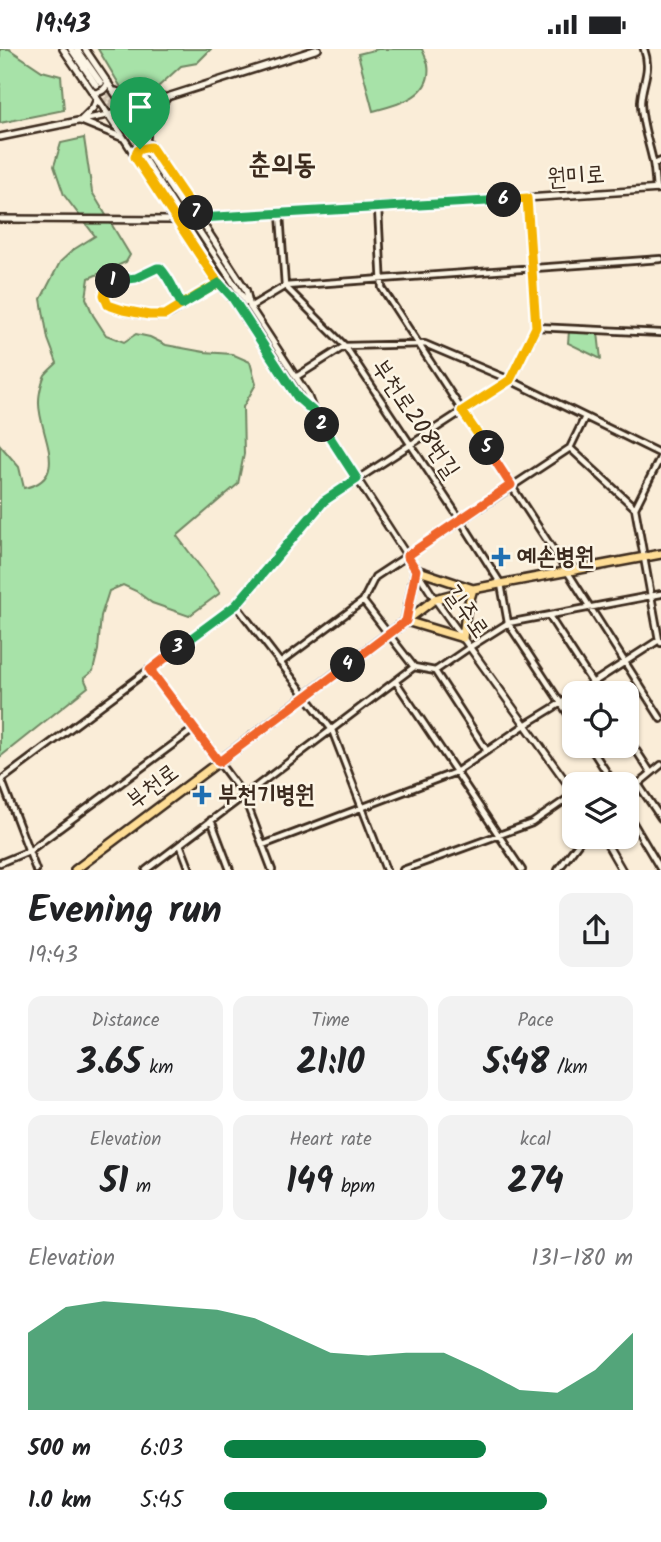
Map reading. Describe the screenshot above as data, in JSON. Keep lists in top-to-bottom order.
{
  "streets": {
    "main road": ["부천로"],
    "street": ["원미로", "부천로208번길", "길주로"]
  },
  "crossings": [
    ["원미로", "길주로"],
    ["부천로208번길", "부천로"],
    ["길주로", "부천로"]
  ],
  "districts": ["춘의동"],
  "places": {
    "health": ["예손병원", "부천기병원"]
  },
  "page": {
    "status": "19:43",
    "pins": [
      "6",
      "7",
      "1",
      "2",
      "5",
      "3",
      "4"
    ],
    "heading": ["Evening run", "19:43"],
    "stats": [
      ["Distance", "3.65 km"],
      ["Time", "21:10"],
      ["Pace", "5:48 /km"],
      ["Elevation", "51 m"],
      ["Heart rate", "149 bpm"],
      ["kcal", "274"]
    ],
    "chart": ["Elevation", "131–180 m"],
    "list": [
      {
        "name": "500 m",
        "note": "6:03"
      },
      {
        "name": "1.0 km",
        "note": "5:45"
      }
    ]
  }
}
